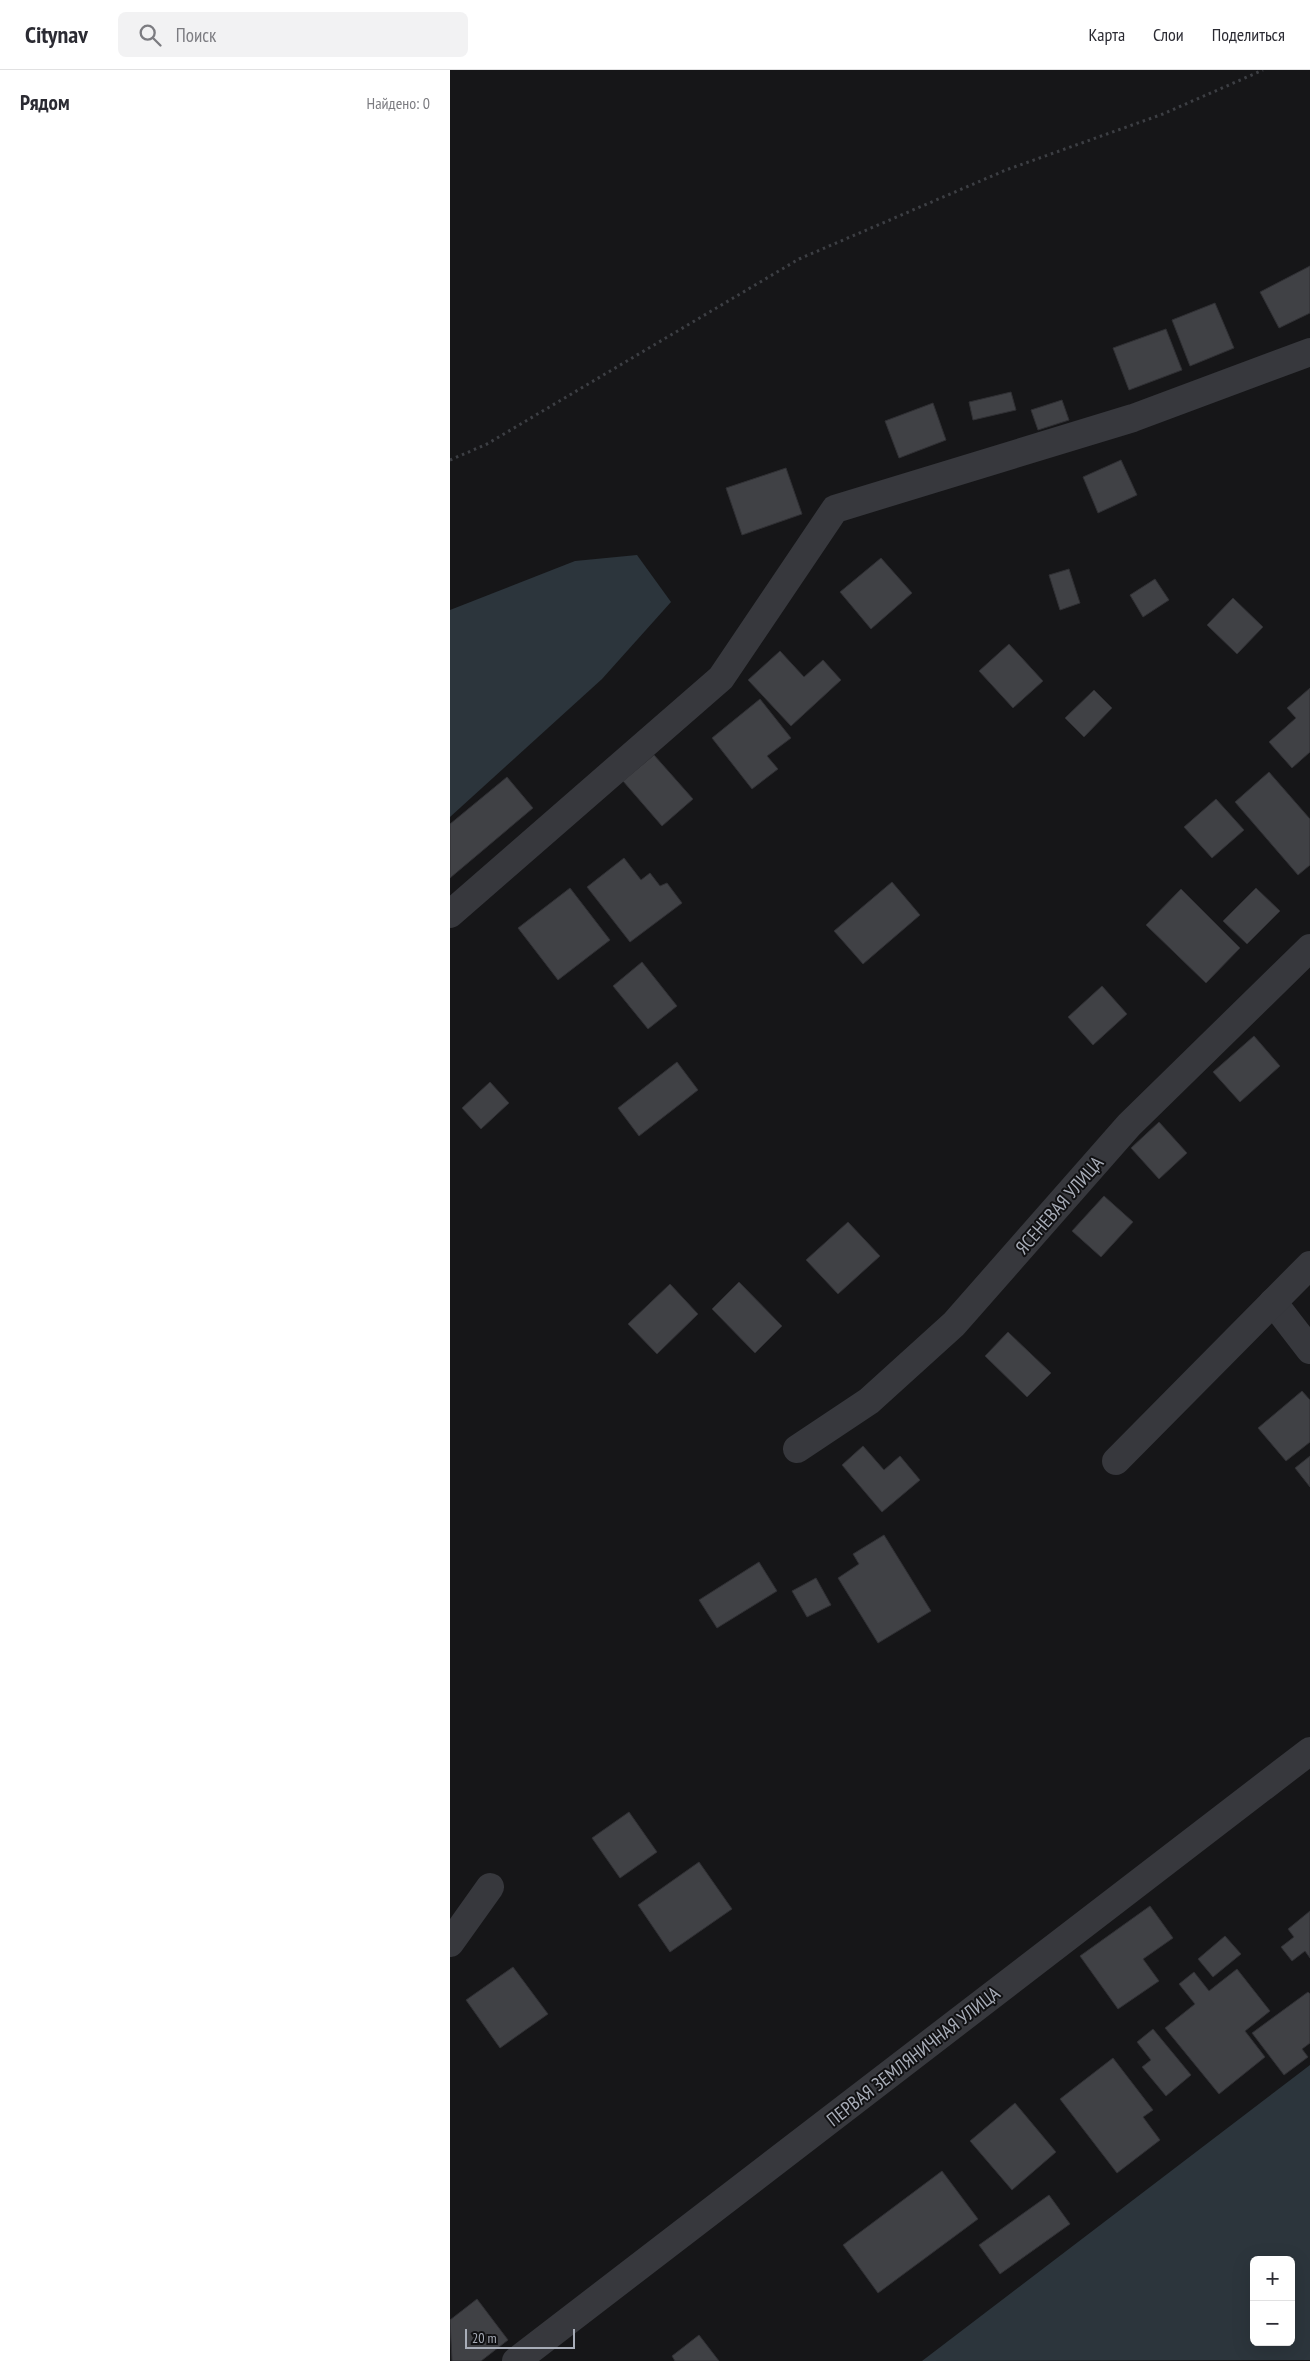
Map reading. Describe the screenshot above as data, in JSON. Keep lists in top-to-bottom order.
{
  "streets": {
    "street": ["ЯСЕНЕВАЯ УЛИЦА", "ПЕРВАЯ ЗЕМЛЯНИЧНАЯ УЛИЦА"]
  },
  "scale_bar": "20 m",
  "page": {
    "header": "Citynav",
    "search": "Поиск",
    "nav": ["Карта", "Слои", "Поделиться"],
    "heading": ["Рядом", "Найдено: 0"],
    "map_buttons": ["+", "−"],
    "scale": "20 m"
  }
}
